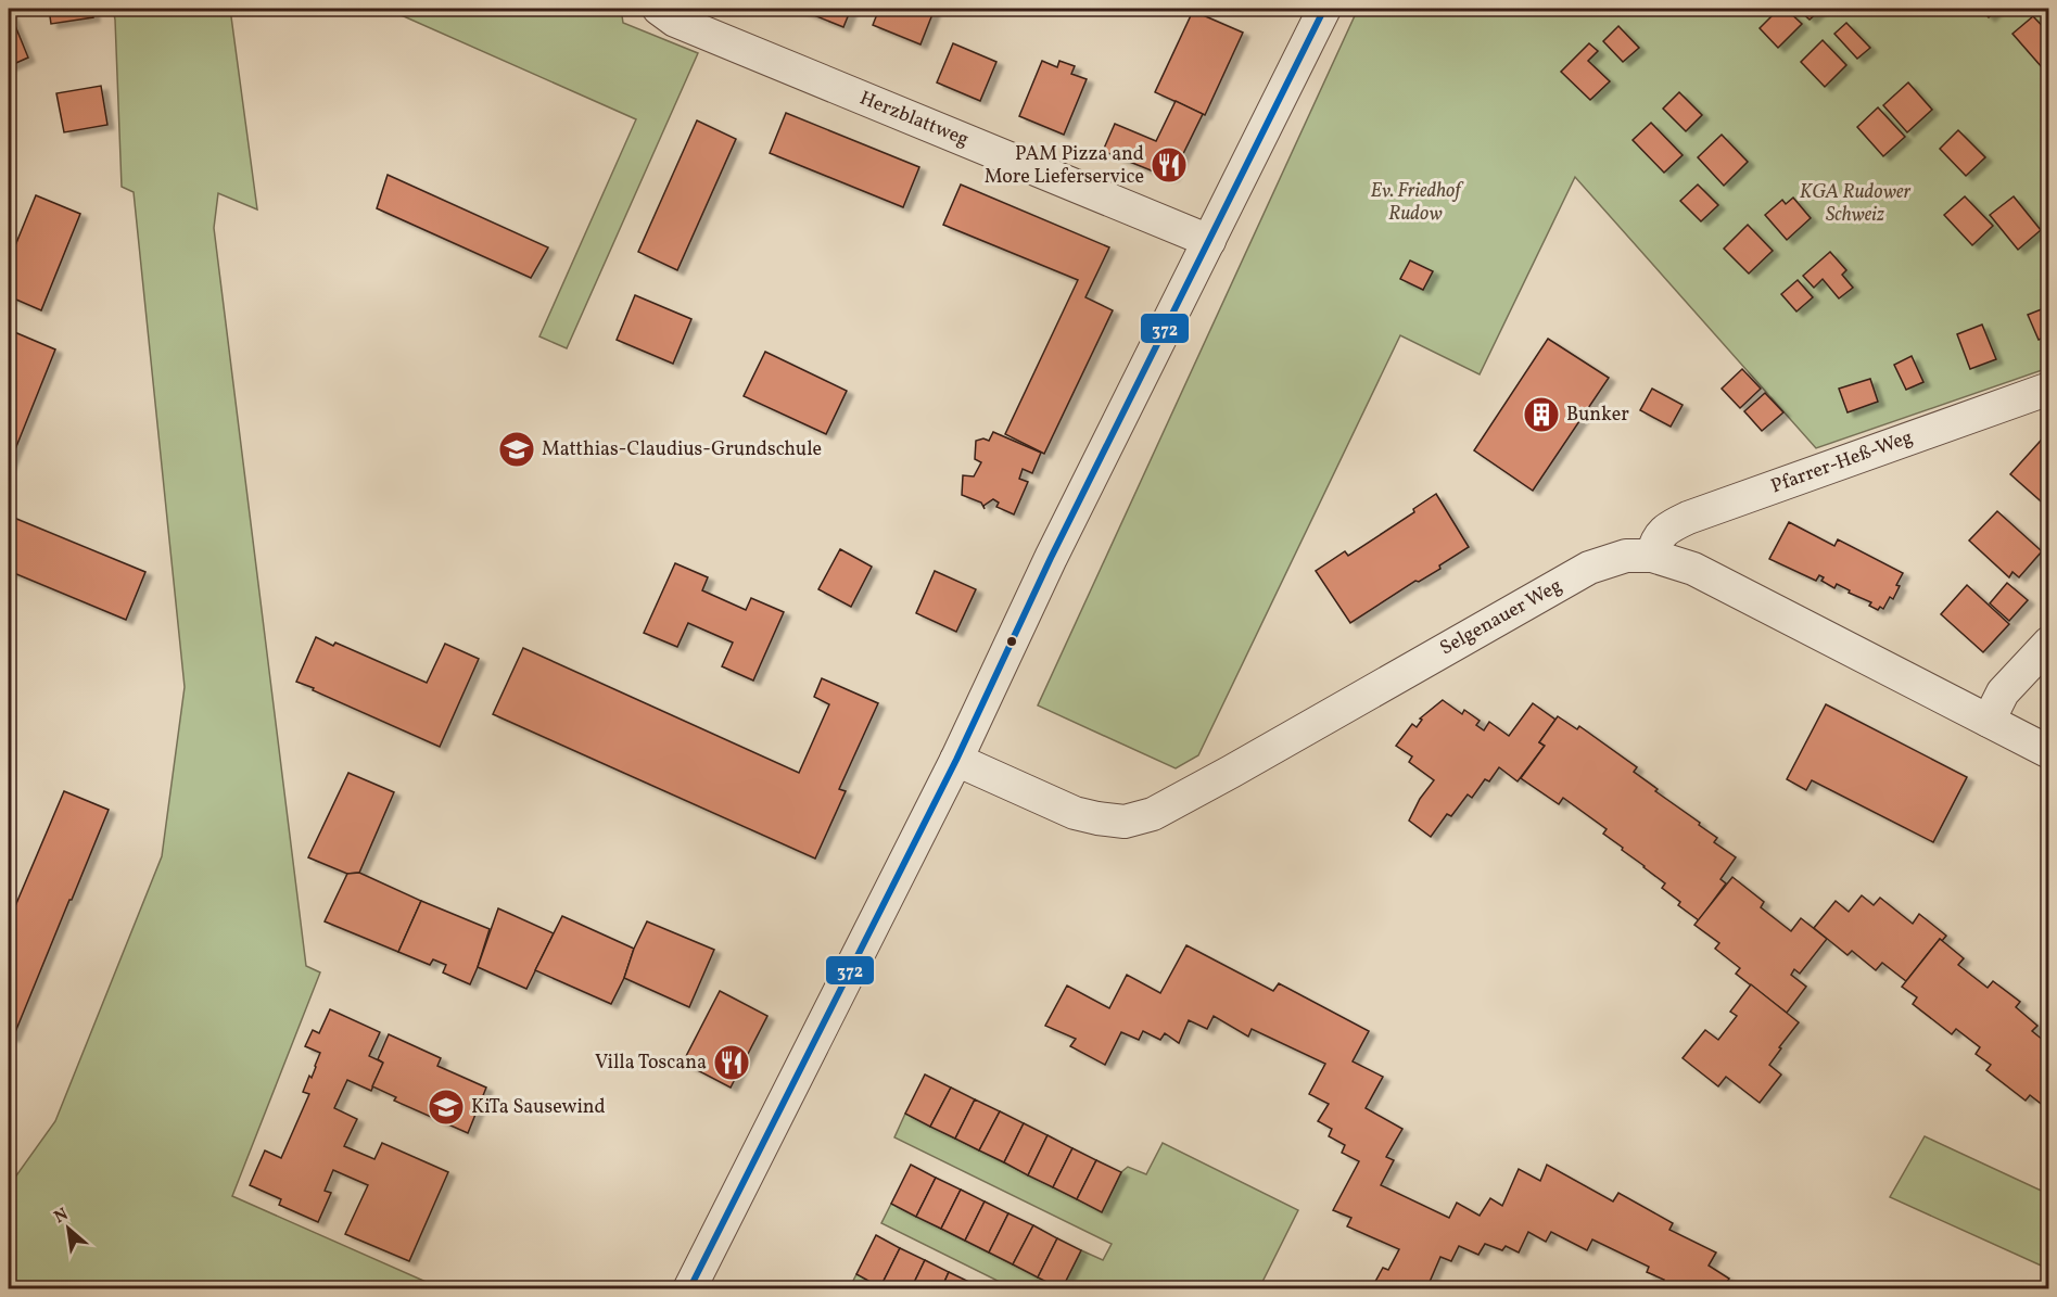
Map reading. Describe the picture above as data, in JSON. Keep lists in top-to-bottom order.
{
  "streets": {
    "street": ["Herzblattweg", "Pfarrer-Heß-Weg", "Selgenauer Weg"]
  },
  "crossings": [
    ["Pfarrer-Heß-Weg", "Selgenauer Weg"]
  ],
  "parks": ["Ev. Friedhof Rudow", "KGA Rudower Schweiz"],
  "places": {
    "restaurant": ["PAM Pizza and More Lieferservice", "Villa Toscana"],
    "building": ["Bunker"],
    "school or university": ["Matthias-Claudius-Grundschule", "KiTa Sausewind"]
  },
  "lines": ["transit line 372"],
  "north": "top left"
}
